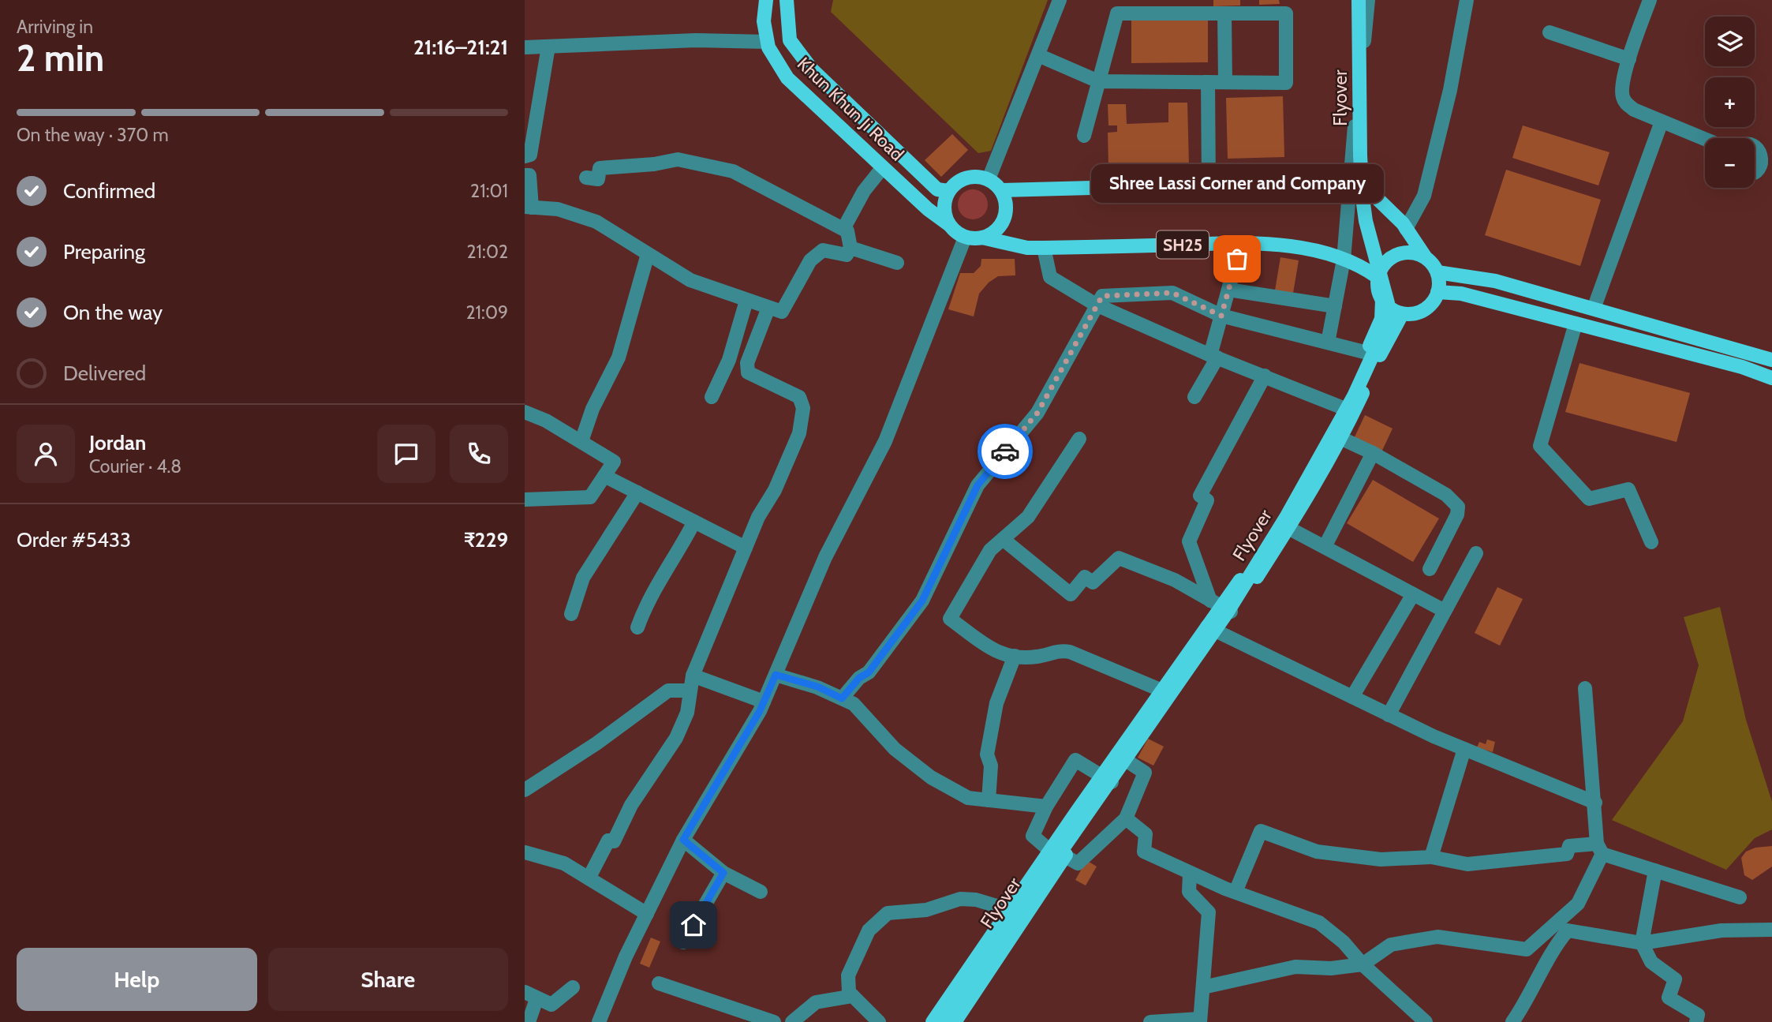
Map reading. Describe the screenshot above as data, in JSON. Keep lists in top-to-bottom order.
{
  "streets": {
    "main road": ["Flyover", "Khun Khun Ji Road", "SH25"]
  },
  "crossings": [
    ["Khun Khun Ji Road", "SH25"]
  ],
  "places": ["Shree Lassi Corner and Company"],
  "page": {
    "heading": ["2 min", "Arriving in", "21:16–21:21"],
    "panel": [
      "Jordan",
      "Courier · 4.8",
      "Order #5433",
      "₹229"
    ],
    "map_buttons": ["+", "−"],
    "bar": "On the way · 370 m",
    "list": [
      ["Confirmed", "21:01"],
      ["Preparing", "21:02"],
      ["On the way", "21:09"],
      "Delivered"
    ],
    "bubble": "Shree Lassi Corner and Company",
    "buttons": ["Help", "Share"]
  }
}
